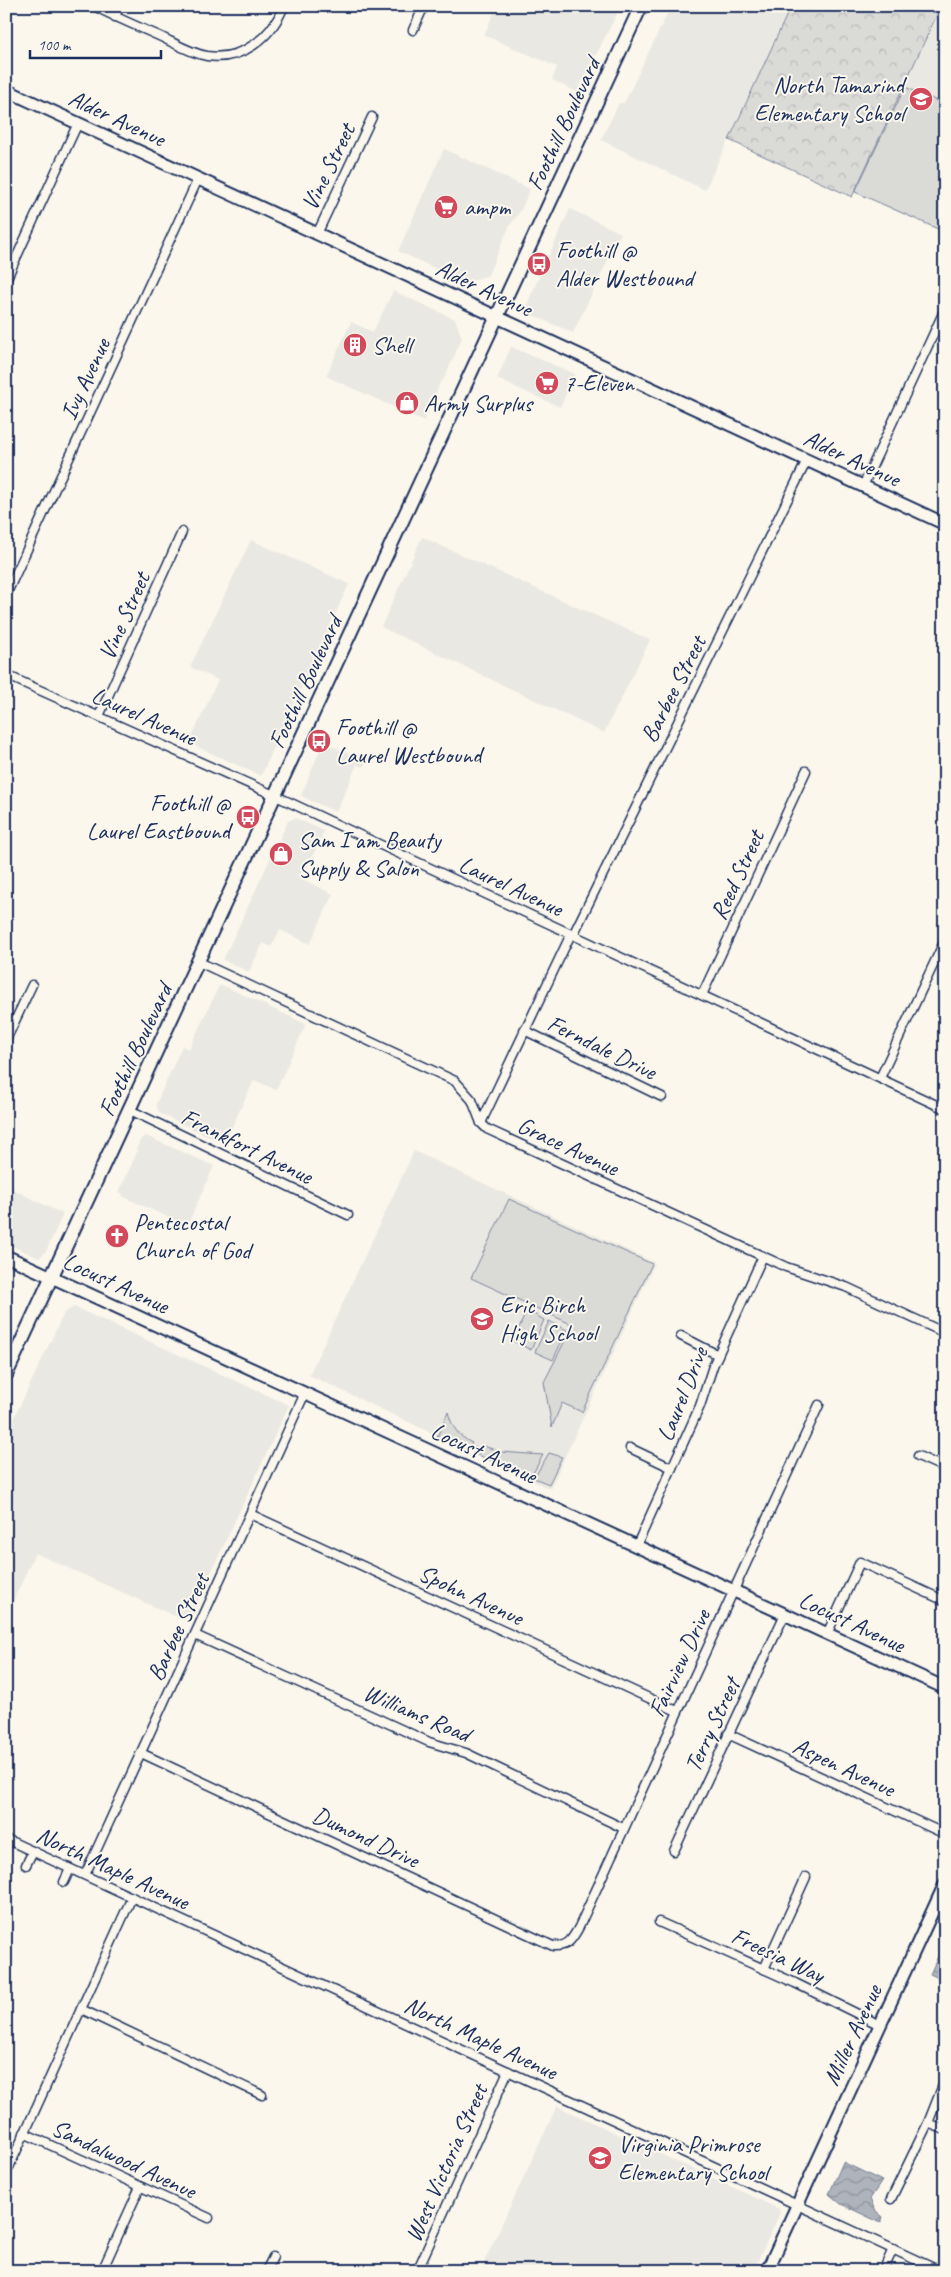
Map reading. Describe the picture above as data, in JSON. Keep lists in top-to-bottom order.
{
  "streets": {
    "main road": ["Foothill Boulevard"],
    "street": [
      "Alder Avenue",
      "Vine Street",
      "Ivy Avenue",
      "Barbee Street",
      "Laurel Avenue",
      "Reed Street",
      "Ferndale Drive",
      "Frankfort Avenue",
      "Grace Avenue",
      "Locust Avenue",
      "Laurel Drive",
      "Spohn Avenue",
      "Fairview Drive",
      "Williams Road",
      "Terry Street",
      "Aspen Avenue",
      "Dumond Drive",
      "North Maple Avenue",
      "Freesia Way",
      "Miller Avenue",
      "Sandalwood Avenue",
      "West Victoria Street"
    ]
  },
  "crossings": [
    ["Alder Avenue", "Foothill Boulevard"],
    ["Alder Avenue", "Vine Street"],
    ["Alder Avenue", "Ivy Avenue"],
    ["Alder Avenue", "Barbee Street"],
    ["Foothill Boulevard", "Laurel Avenue"],
    ["Foothill Boulevard", "Frankfort Avenue"],
    ["Foothill Boulevard", "Grace Avenue"],
    ["Foothill Boulevard", "Locust Avenue"],
    ["Vine Street", "Laurel Avenue"],
    ["Barbee Street", "Laurel Avenue"],
    ["Barbee Street", "Ferndale Drive"],
    ["Barbee Street", "Grace Avenue"],
    ["Barbee Street", "Locust Avenue"],
    ["Barbee Street", "Spohn Avenue"],
    ["Barbee Street", "Williams Road"],
    ["Barbee Street", "Dumond Drive"],
    ["Barbee Street", "North Maple Avenue"],
    ["Laurel Avenue", "Reed Street"],
    ["Grace Avenue", "Laurel Drive"],
    ["Locust Avenue", "Laurel Drive"],
    ["Locust Avenue", "Fairview Drive"],
    ["Locust Avenue", "Terry Street"],
    ["Spohn Avenue", "Fairview Drive"],
    ["Fairview Drive", "Williams Road"],
    ["Fairview Drive", "Dumond Drive"],
    ["Terry Street", "Aspen Avenue"],
    ["North Maple Avenue", "Miller Avenue"],
    ["North Maple Avenue", "West Victoria Street"],
    ["Freesia Way", "Miller Avenue"]
  ],
  "places": {
    "school or university": ["North Tamarind Elementary School", "Eric Birch High School", "Virginia Primrose Elementary School"],
    "supermarket": ["ampm", "7-Eleven"],
    "bus stop": ["Foothill @ Alder Westbound", "Foothill @ Laurel Westbound", "Foothill @ Laurel Eastbound"],
    "building": ["Shell"],
    "shop": ["Army Surplus", "Sam I am Beauty Supply & Salon"],
    "church": ["Pentecostal Church of God"]
  },
  "scale_bar": "100 m"
}
